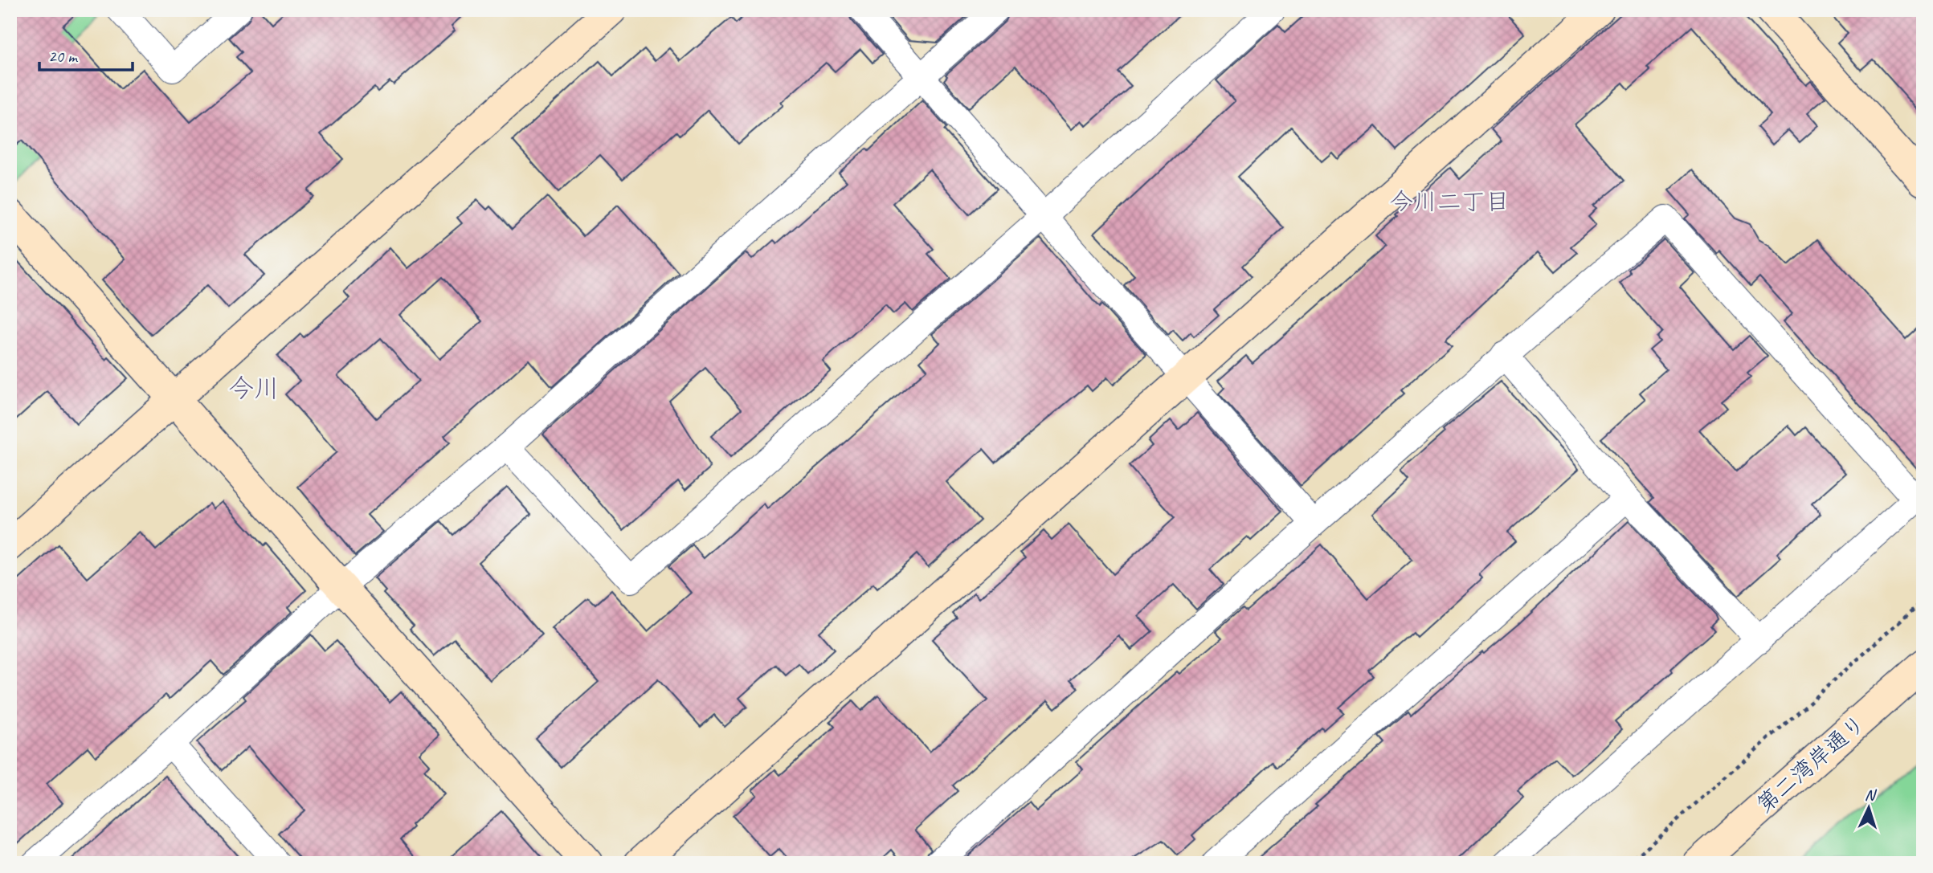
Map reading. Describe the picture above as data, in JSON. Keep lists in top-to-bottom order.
{
  "streets": {
    "street": ["第二湾岸通り"]
  },
  "districts": ["今川二丁目", "今川"],
  "scale_bar": "20 m",
  "north": "top"
}
